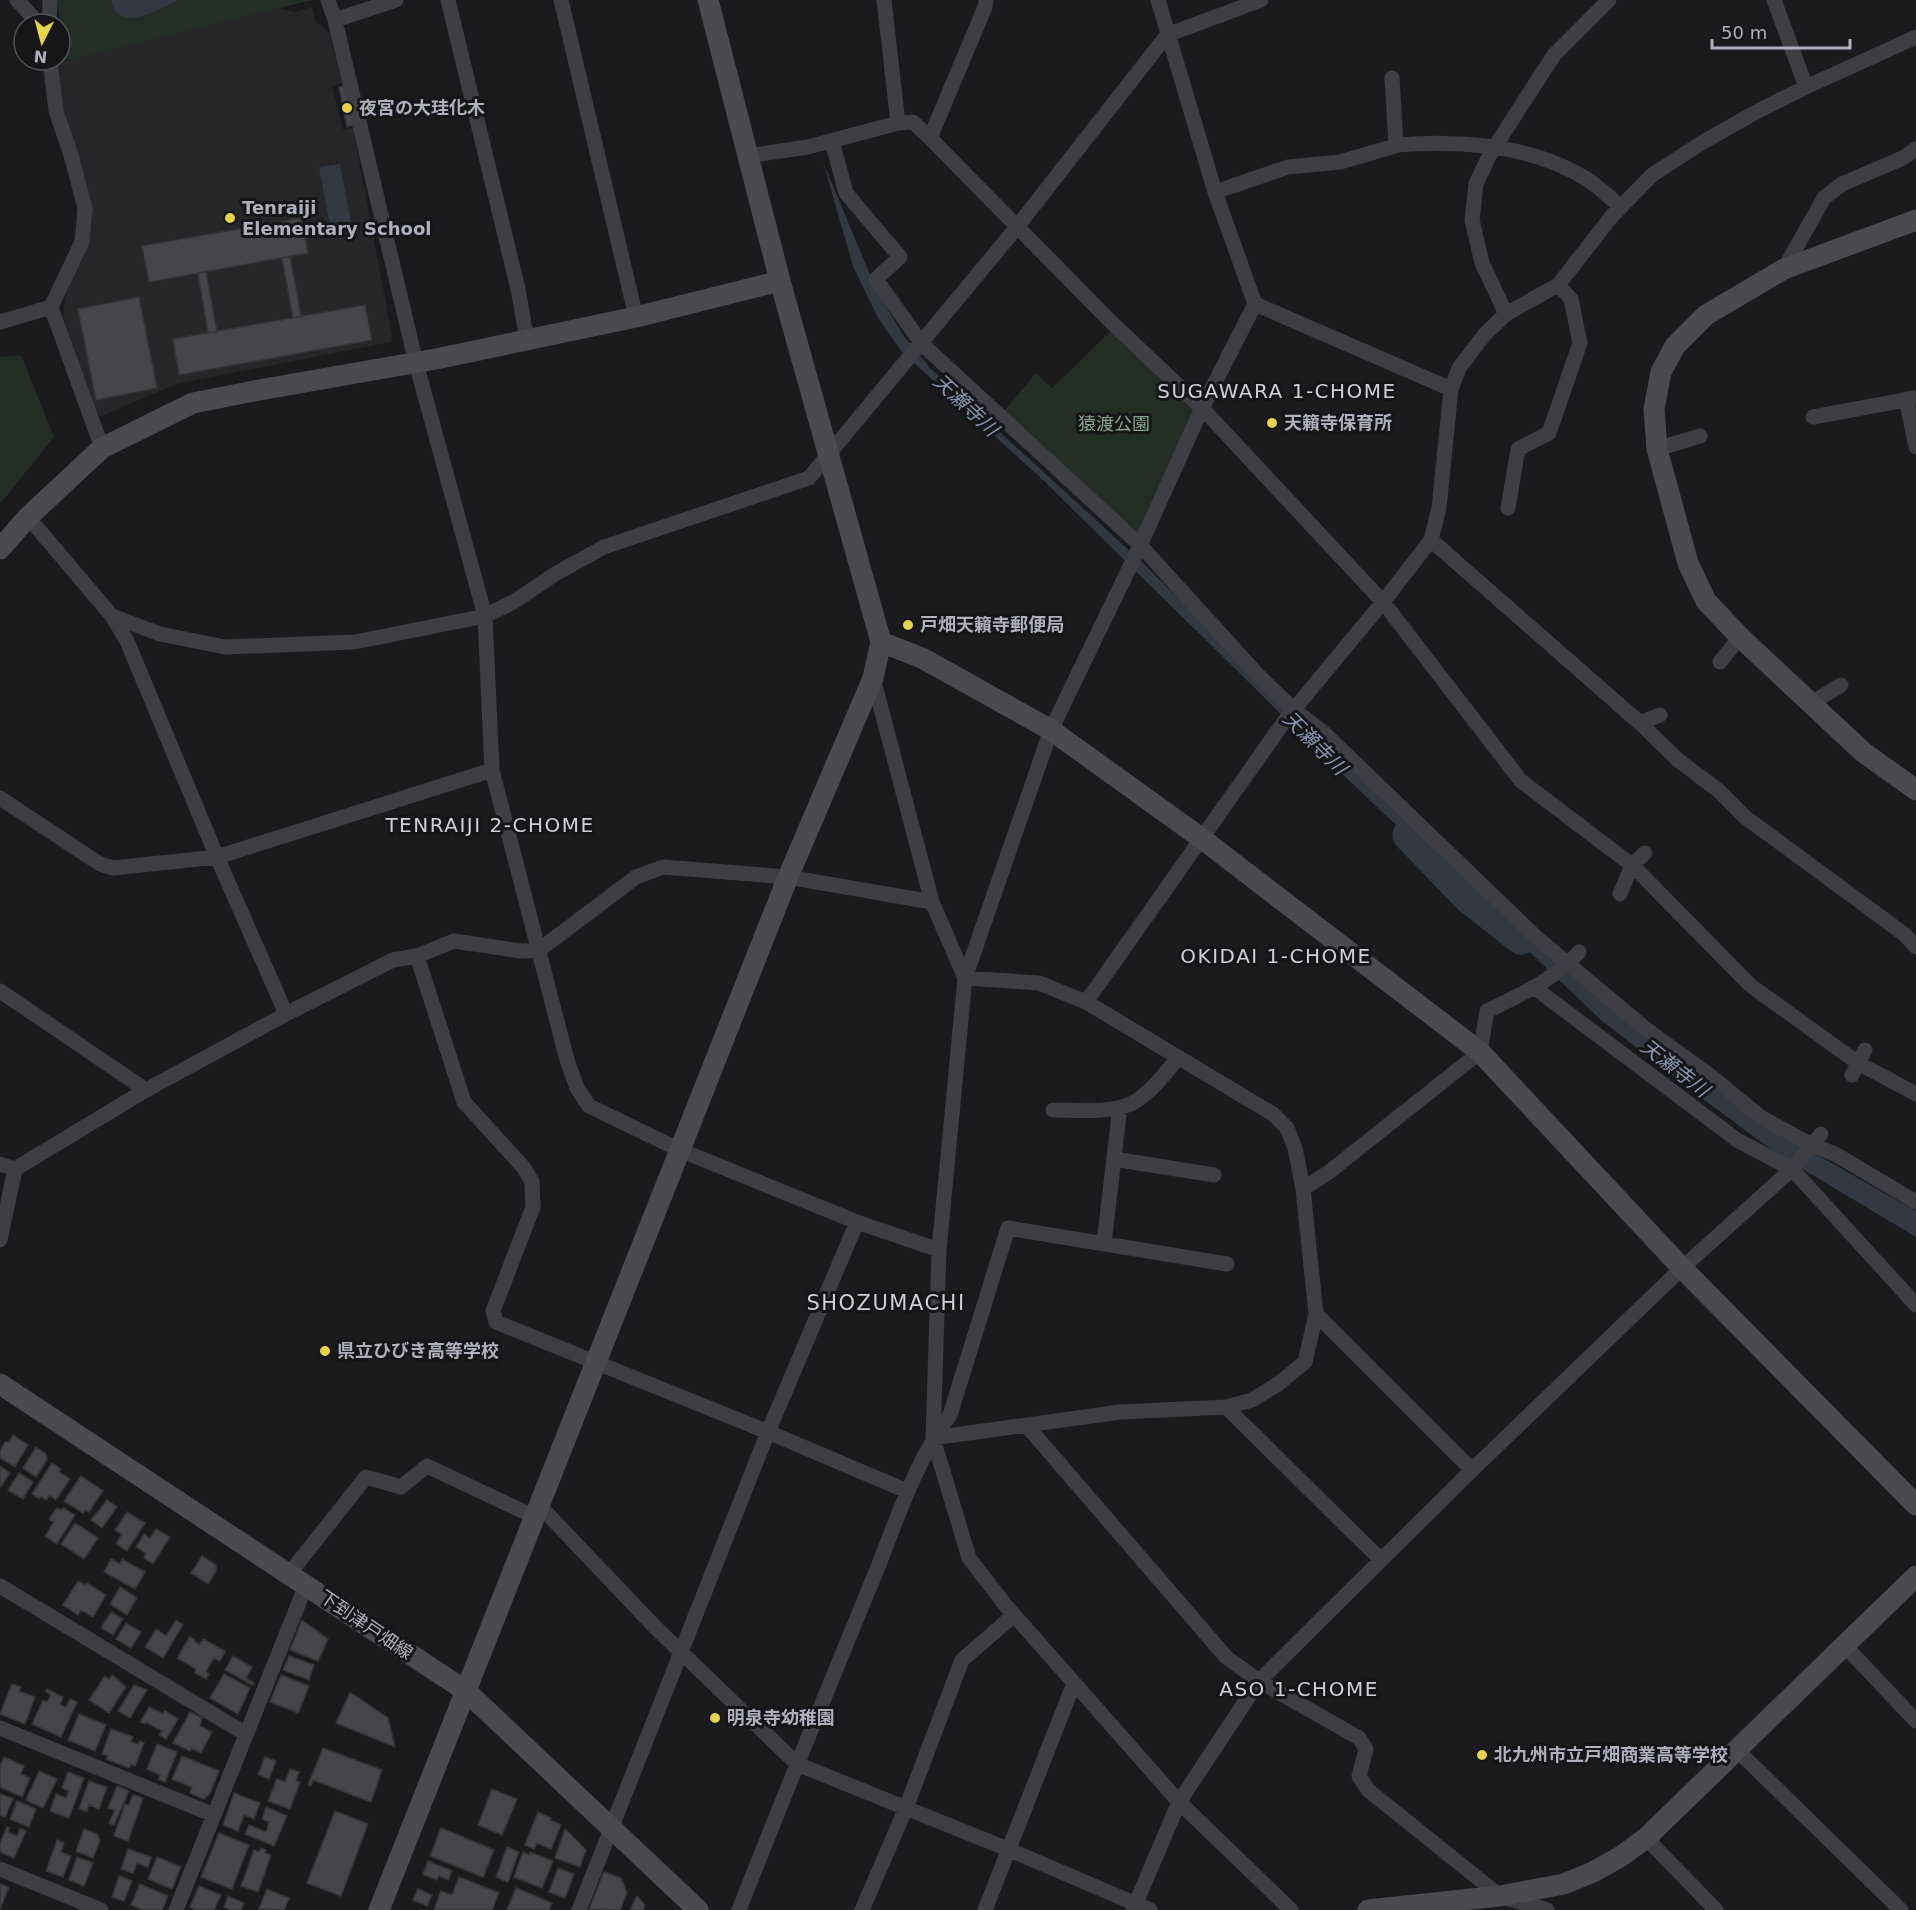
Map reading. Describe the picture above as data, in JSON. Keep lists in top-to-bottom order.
{
  "streets": {
    "street": ["下到津戸畑線"]
  },
  "districts": [
    "SUGAWARA 1-CHOME",
    "TENRAIJI 2-CHOME",
    "OKIDAI 1-CHOME",
    "SHOZUMACHI",
    "ASO 1-CHOME"
  ],
  "water": ["天瀬寺川"],
  "parks": ["猿渡公園"],
  "places": [
    "夜宮の大珪化木",
    "Tenraiji Elementary School",
    "天籟寺保育所",
    "戸畑天籟寺郵便局",
    "県立ひびき高等学校",
    "明泉寺幼稚園",
    "北九州市立戸畑商業高等学校"
  ],
  "scale_bar": "50 m",
  "north": "bottom"
}
